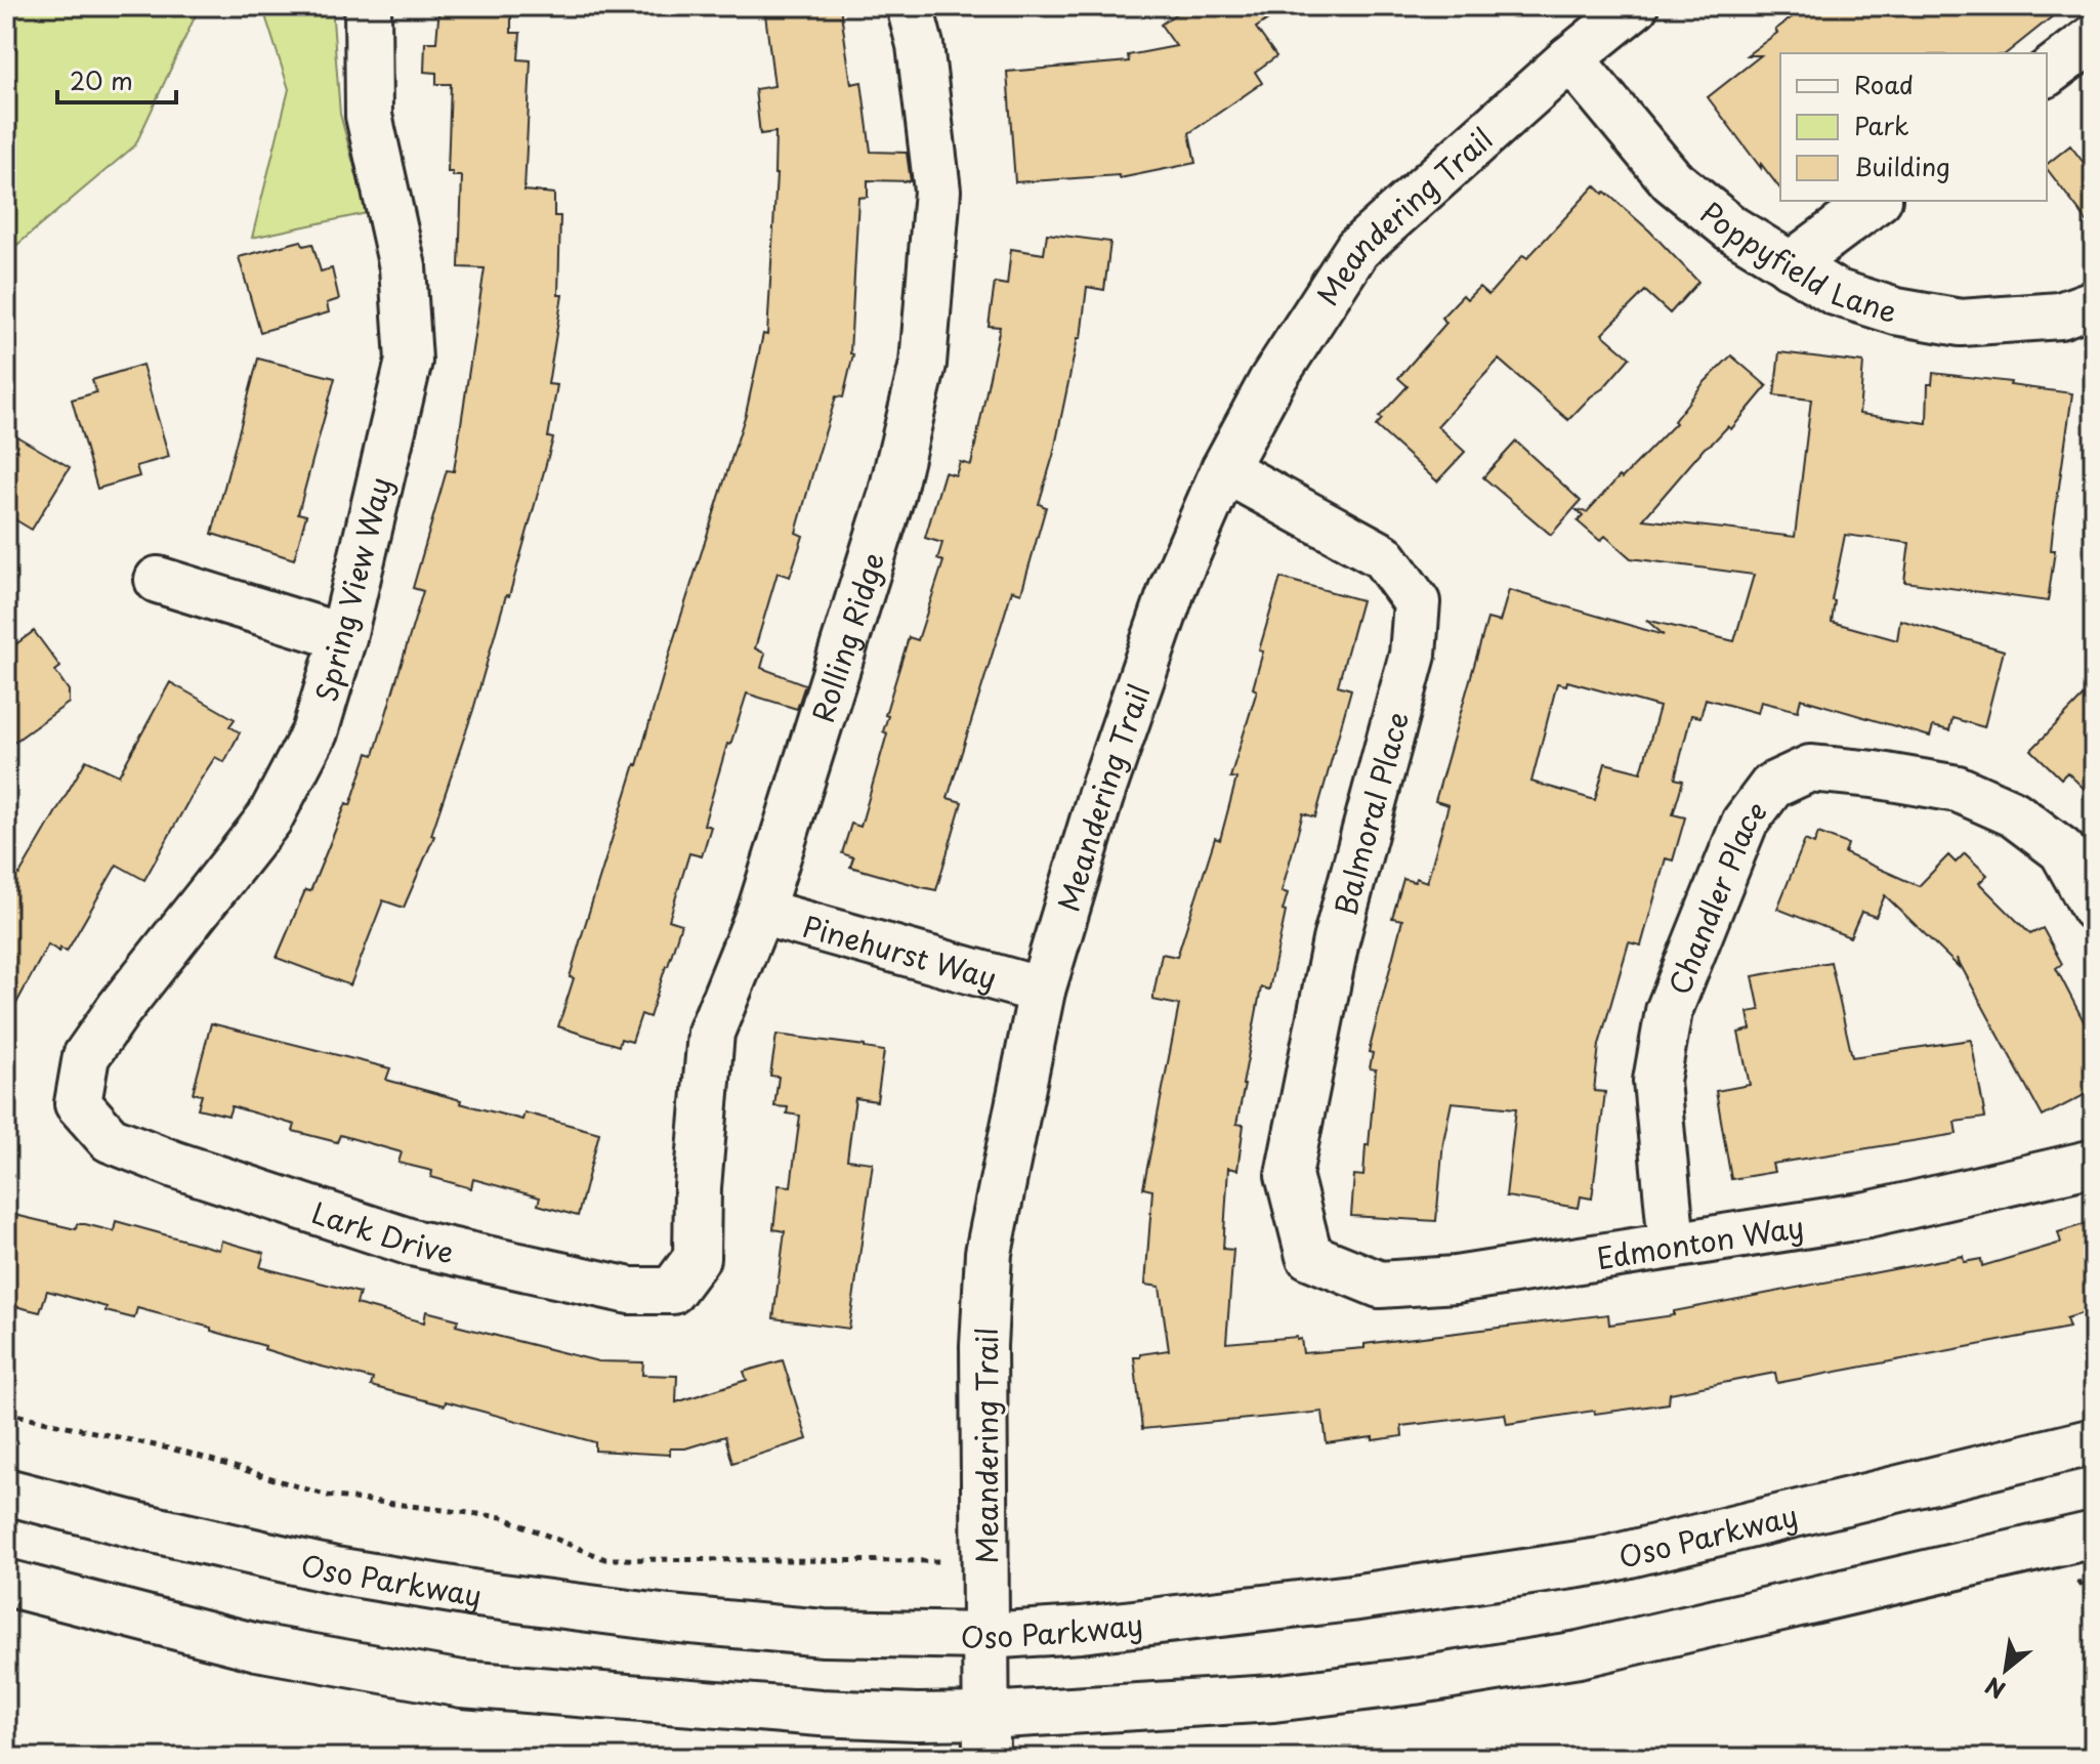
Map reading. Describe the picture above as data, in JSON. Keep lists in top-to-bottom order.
{
  "streets": {
    "street": [
      "Meandering Trail",
      "Poppyfield Lane",
      "Spring View Way",
      "Rolling Ridge",
      "Balmoral Place",
      "Chandler Place",
      "Pinehurst Way",
      "Lark Drive",
      "Edmonton Way",
      "Oso Parkway"
    ]
  },
  "crossings": [
    ["Meandering Trail", "Poppyfield Lane"],
    ["Meandering Trail", "Balmoral Place"],
    ["Meandering Trail", "Pinehurst Way"],
    ["Meandering Trail", "Oso Parkway"],
    ["Spring View Way", "Lark Drive"],
    ["Rolling Ridge", "Pinehurst Way"],
    ["Rolling Ridge", "Lark Drive"],
    ["Balmoral Place", "Edmonton Way"],
    ["Chandler Place", "Edmonton Way"]
  ],
  "legend": ["Road", "Park", "Building"],
  "scale_bar": "20 m",
  "north": "bottom left"
}
